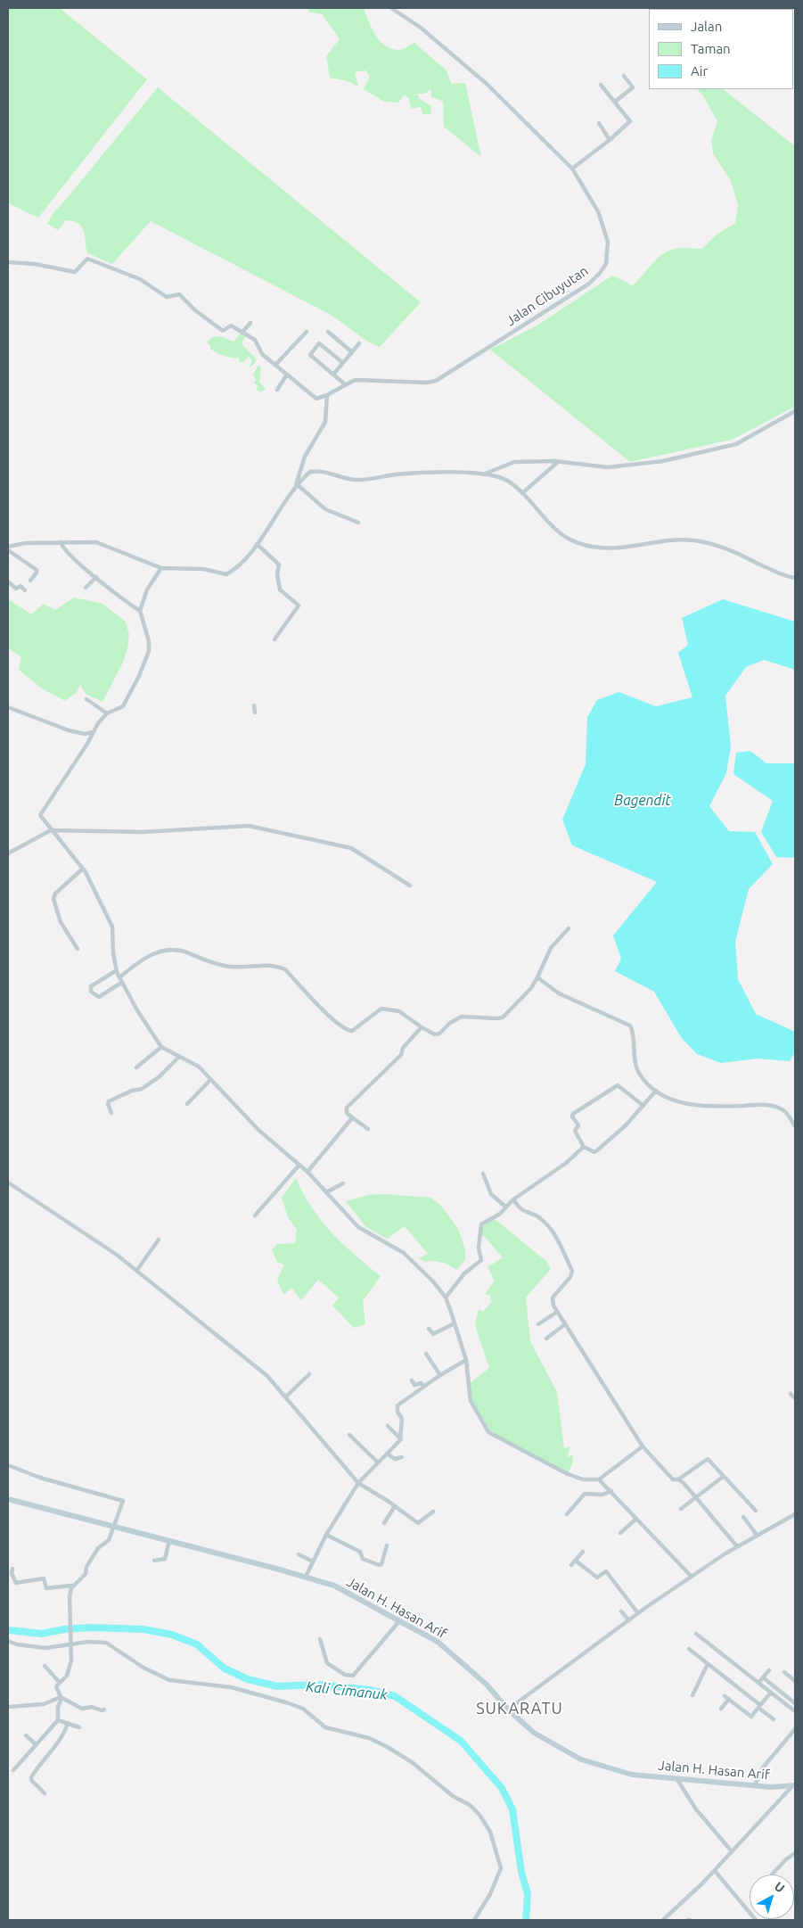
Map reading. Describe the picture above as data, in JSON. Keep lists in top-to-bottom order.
{
  "streets": {
    "main road": ["Jalan H. Hasan Arif"],
    "street": ["Jalan Cibuyutan"]
  },
  "districts": ["SUKARATU"],
  "water": ["Bagendit", "Kali Cimanuk"],
  "legend": ["Jalan", "Taman", "Air"],
  "north": "top right"
}
